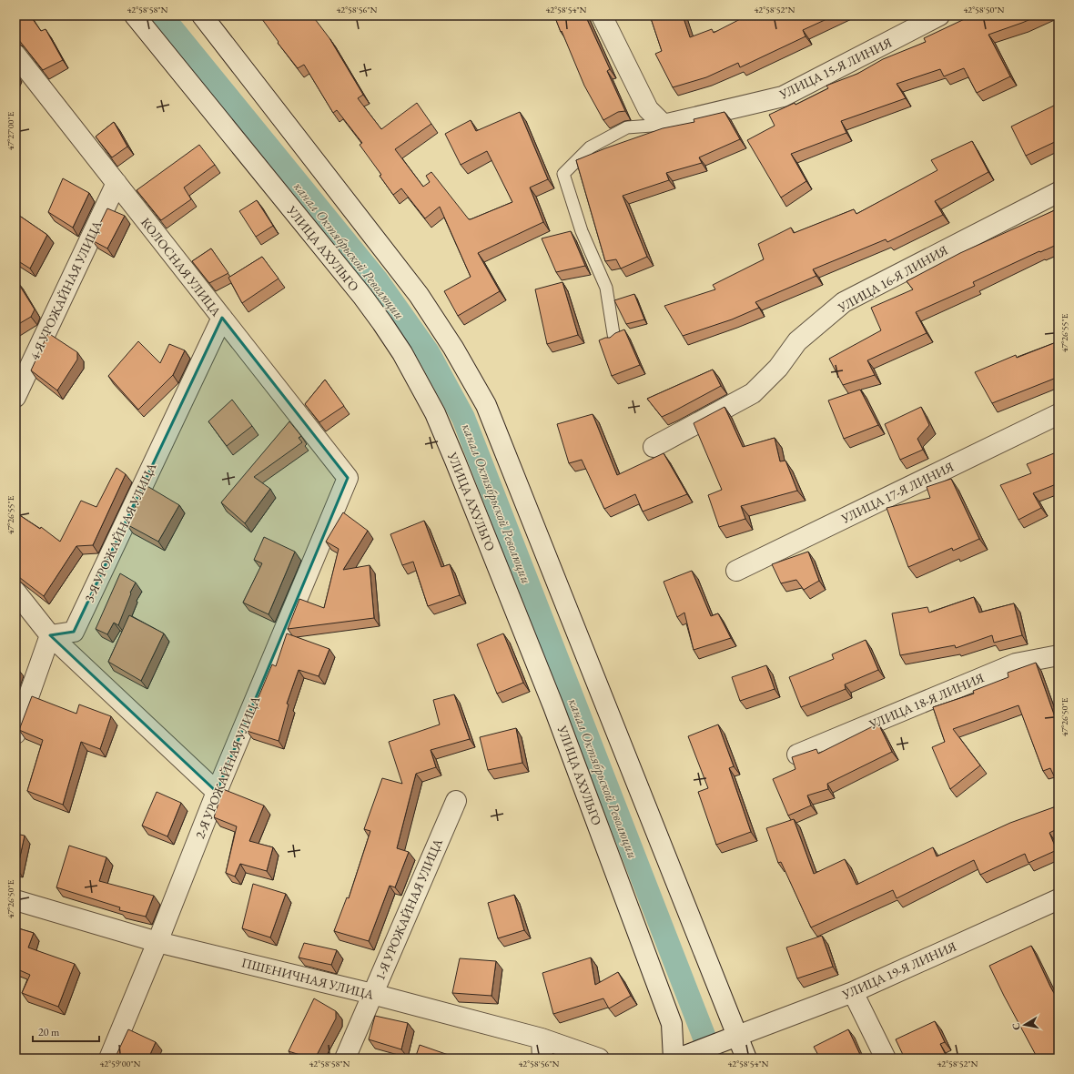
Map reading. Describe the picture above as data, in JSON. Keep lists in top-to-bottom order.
{
  "streets": {
    "street": [
      "УЛИЦА 15-Я ЛИНИЯ",
      "УЛИЦА АХУЛЬГО",
      "КОЛОСНАЯ УЛИЦА",
      "УЛИЦА 16-Я ЛИНИЯ",
      "4-Я УРОЖАЙНАЯ УЛИЦА",
      "УЛИЦА 17-Я ЛИНИЯ",
      "3-Я УРОЖАЙНАЯ УЛИЦА",
      "УЛИЦА 18-Я ЛИНИЯ",
      "2-Я УРОЖАЙНАЯ УЛИЦА",
      "1-Я УРОЖАЙНАЯ УЛИЦА",
      "УЛИЦА 19-Я ЛИНИЯ",
      "ПШЕНИЧНАЯ УЛИЦА"
    ]
  },
  "crossings": [
    ["КОЛОСНАЯ УЛИЦА", "4-Я УРОЖАЙНАЯ УЛИЦА"],
    ["КОЛОСНАЯ УЛИЦА", "3-Я УРОЖАЙНАЯ УЛИЦА"],
    ["КОЛОСНАЯ УЛИЦА", "2-Я УРОЖАЙНАЯ УЛИЦА"],
    ["2-Я УРОЖАЙНАЯ УЛИЦА", "ПШЕНИЧНАЯ УЛИЦА"],
    ["1-Я УРОЖАЙНАЯ УЛИЦА", "ПШЕНИЧНАЯ УЛИЦА"]
  ],
  "water": ["канал Октябрьской Революции"],
  "scale_bar": "20 m",
  "north": "left",
  "coordinates": [
    "42°58'58\"N",
    "42°58'56\"N",
    "42°58'54\"N",
    "42°58'52\"N",
    "42°58'50\"N",
    "47°27'00\"E",
    "47°26'55\"E",
    "47°26'50\"E",
    "42°59'00\"N"
  ]
}
